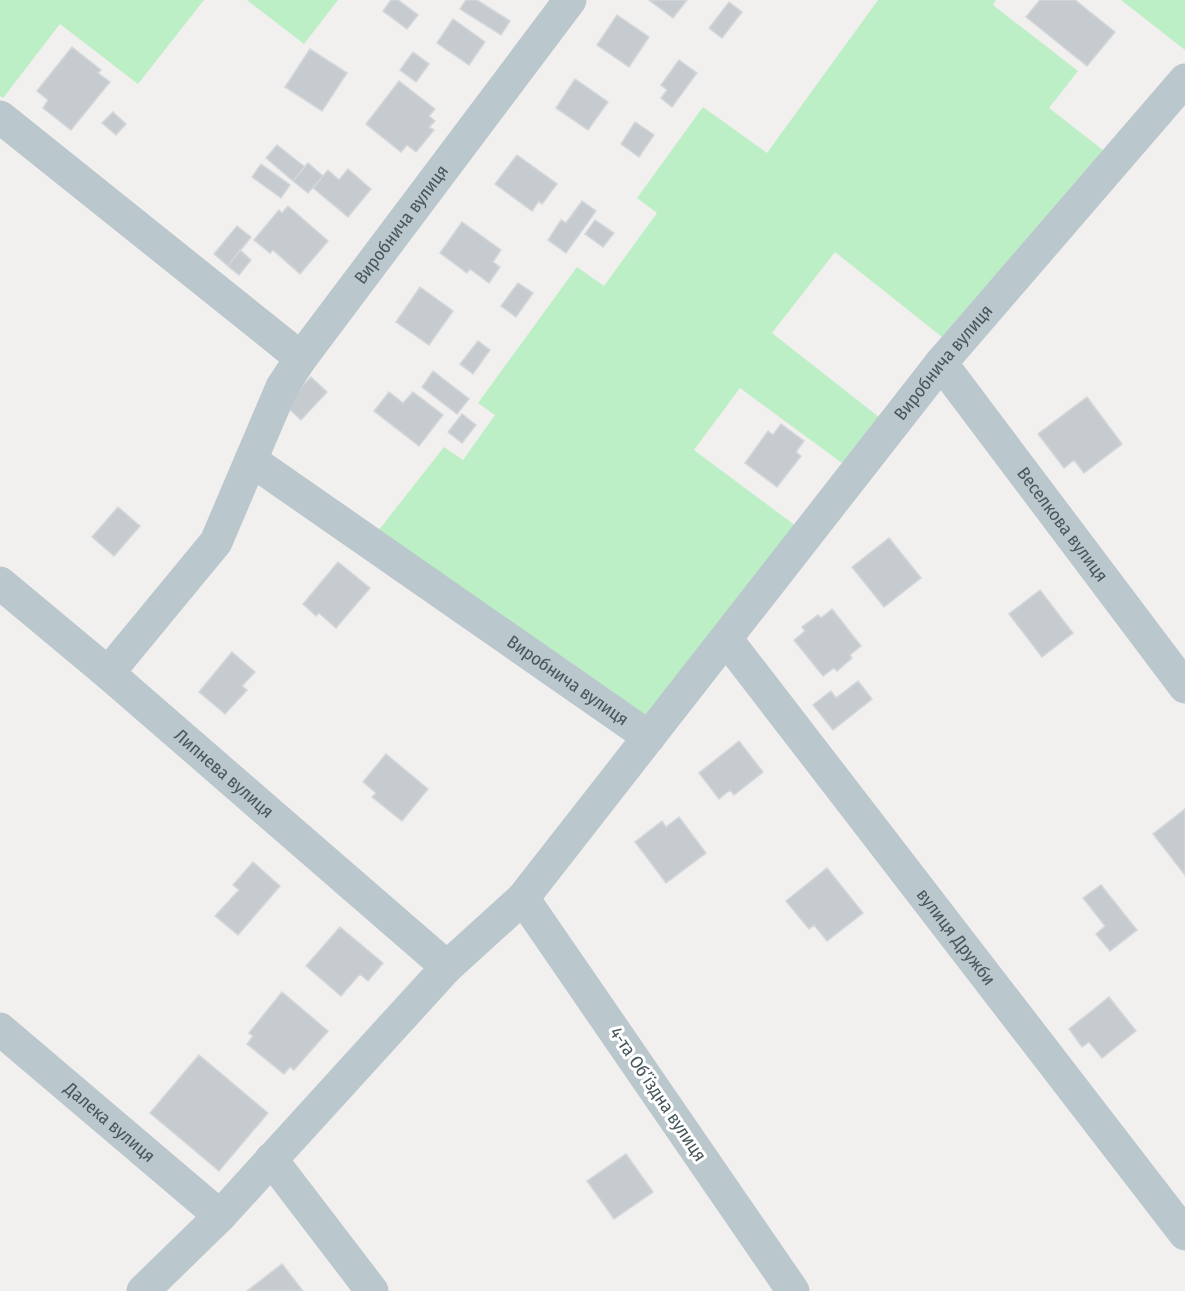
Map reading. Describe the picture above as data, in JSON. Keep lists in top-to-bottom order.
{
  "streets": {
    "street": [
      "Виробнича вулиця",
      "Веселкова вулиця",
      "Липнева вулиця",
      "вулиця Дружби",
      "4-та Обʼїздна вулиця",
      "Далека вулиця"
    ]
  },
  "crossings": [
    ["Виробнича вулиця", "Веселкова вулиця"],
    ["Виробнича вулиця", "вулиця Дружби"]
  ]
}
